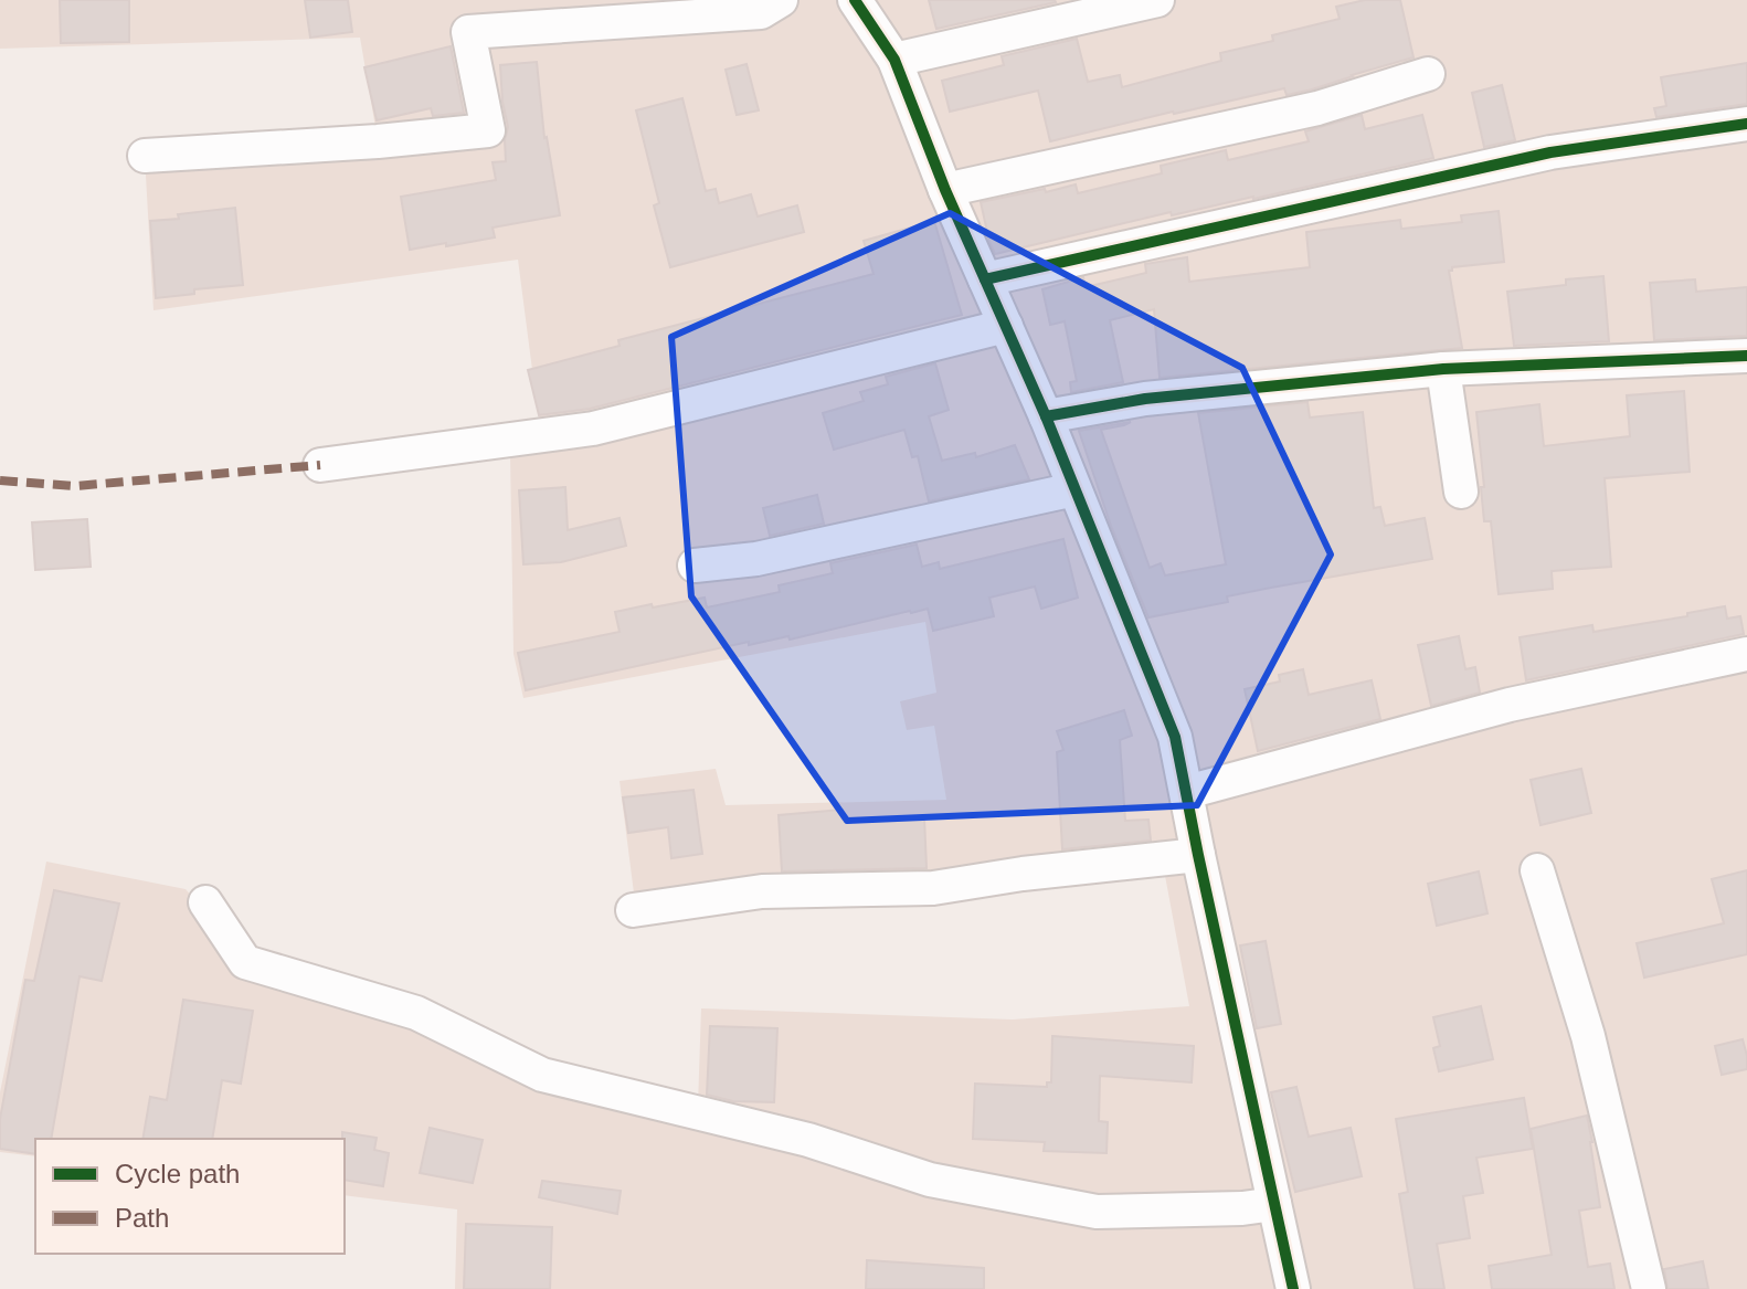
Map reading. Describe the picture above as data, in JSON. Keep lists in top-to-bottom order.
{
  "legend": ["Cycle path", "Path"]
}
